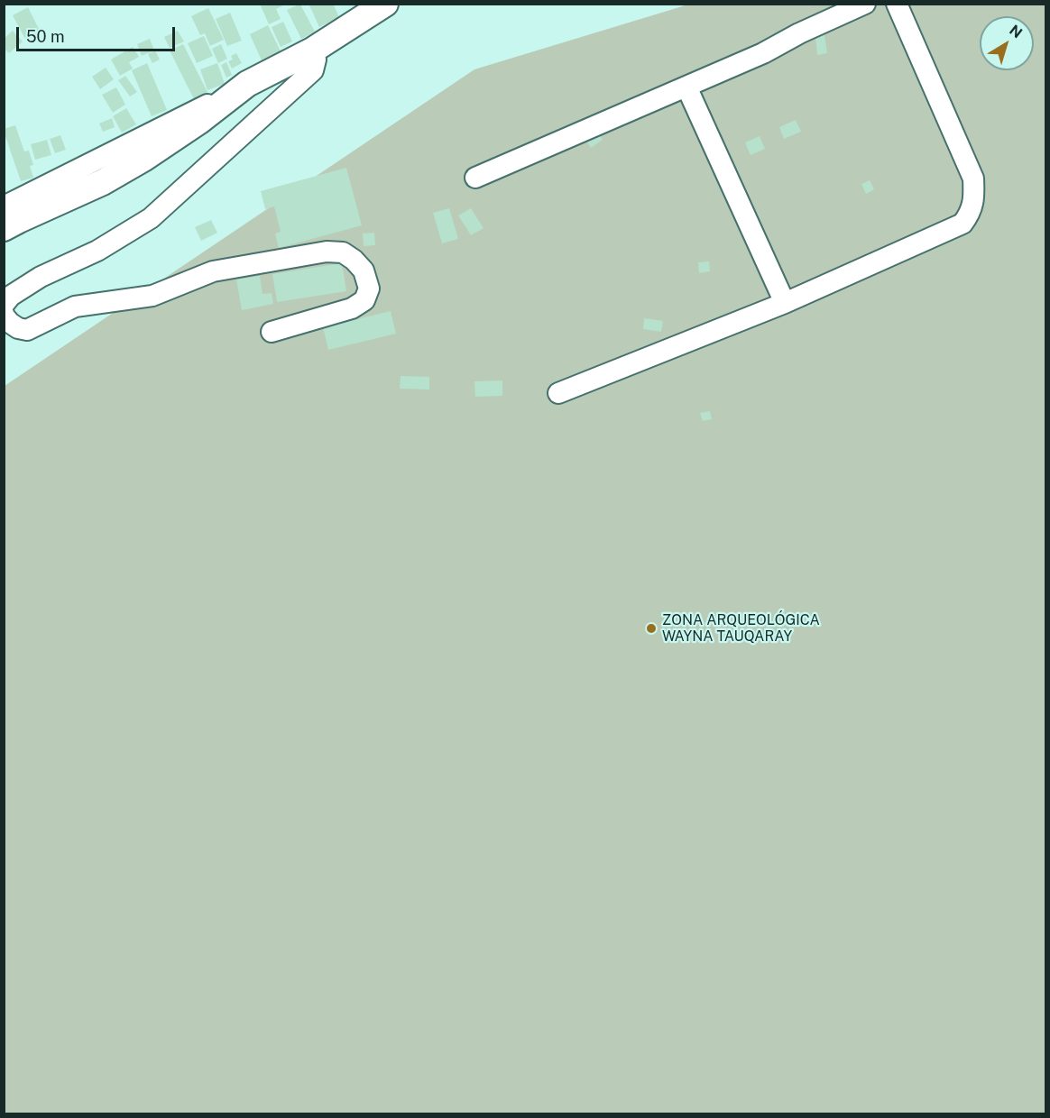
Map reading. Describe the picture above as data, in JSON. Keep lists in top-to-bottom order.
{
  "places": ["ZONA ARQUEOLÓGICA WAYNA TAUQARAY"],
  "scale_bar": "50 m",
  "north": "top right"
}
